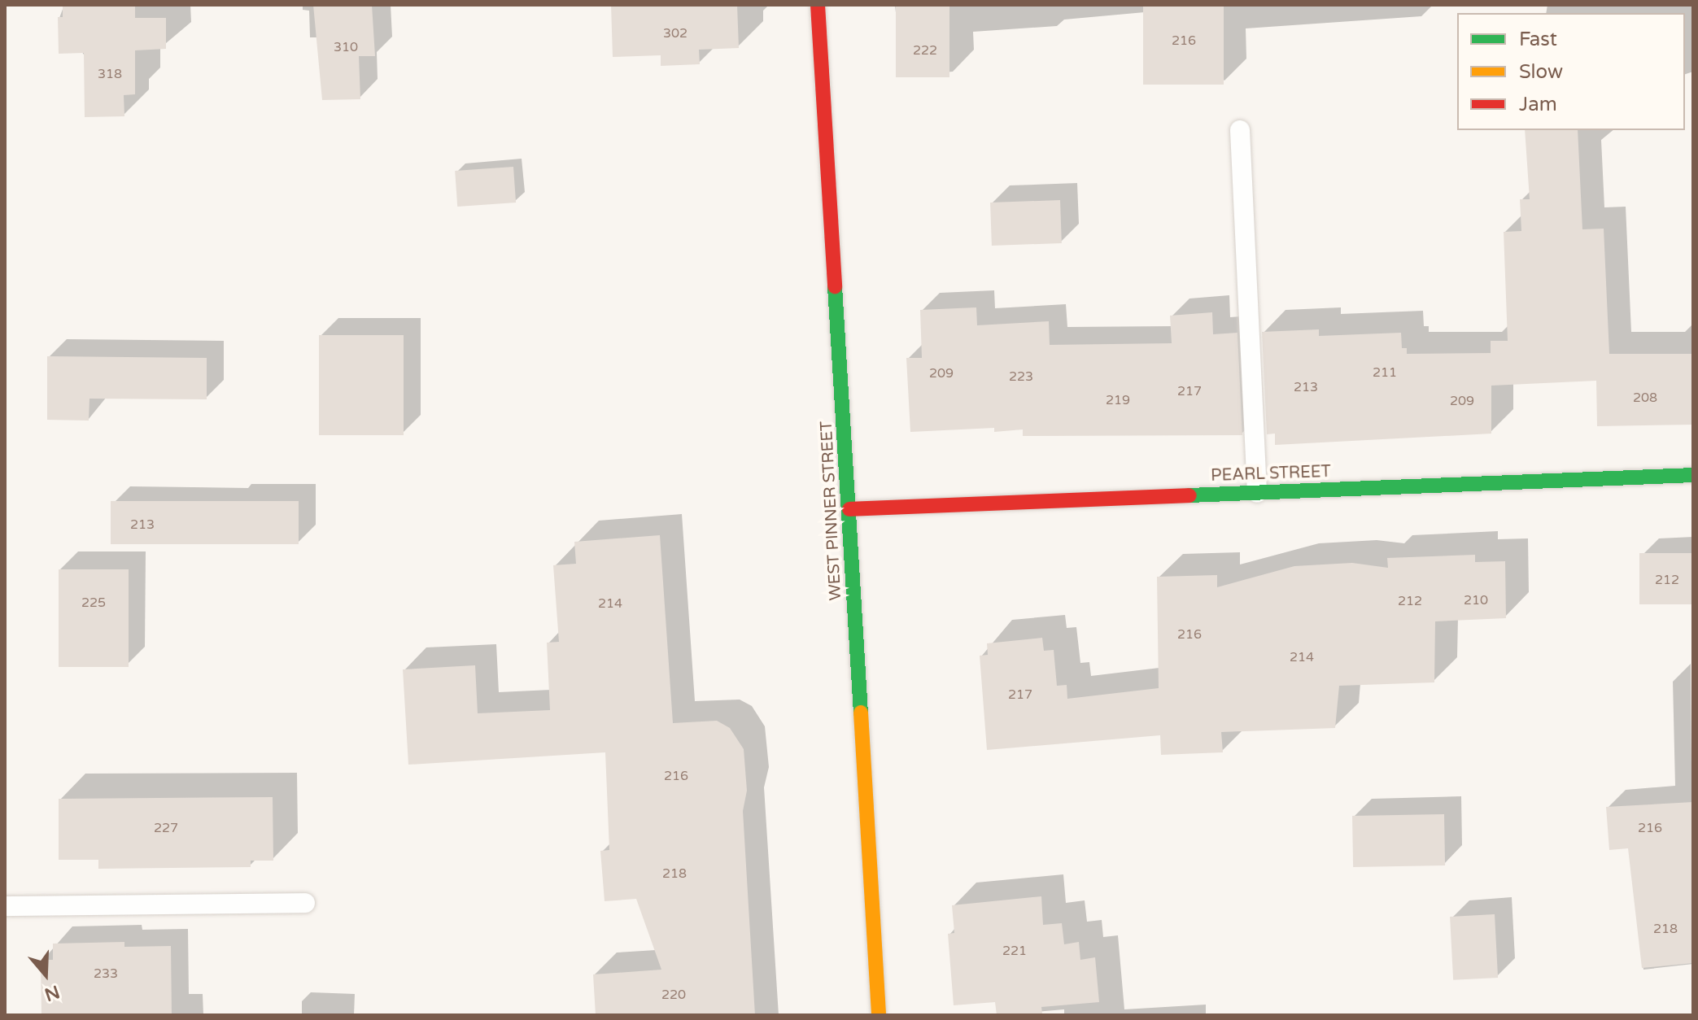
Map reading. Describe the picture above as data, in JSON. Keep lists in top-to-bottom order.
{
  "streets": {
    "main road": ["PEARL STREET", "WEST PINNER STREET"]
  },
  "crossings": [
    ["PEARL STREET", "WEST PINNER STREET"]
  ],
  "house_numbers": [
    "302",
    "216",
    "310",
    "222",
    "318",
    "211",
    "209",
    "223",
    "213",
    "217",
    "208",
    "219",
    "209",
    "213",
    "212",
    "210",
    "212",
    "225",
    "214",
    "216",
    "214",
    "217",
    "216",
    "227",
    "216",
    "218",
    "218",
    "221",
    "233",
    "220"
  ],
  "legend": ["Fast", "Slow", "Jam"],
  "north": "bottom"
}
